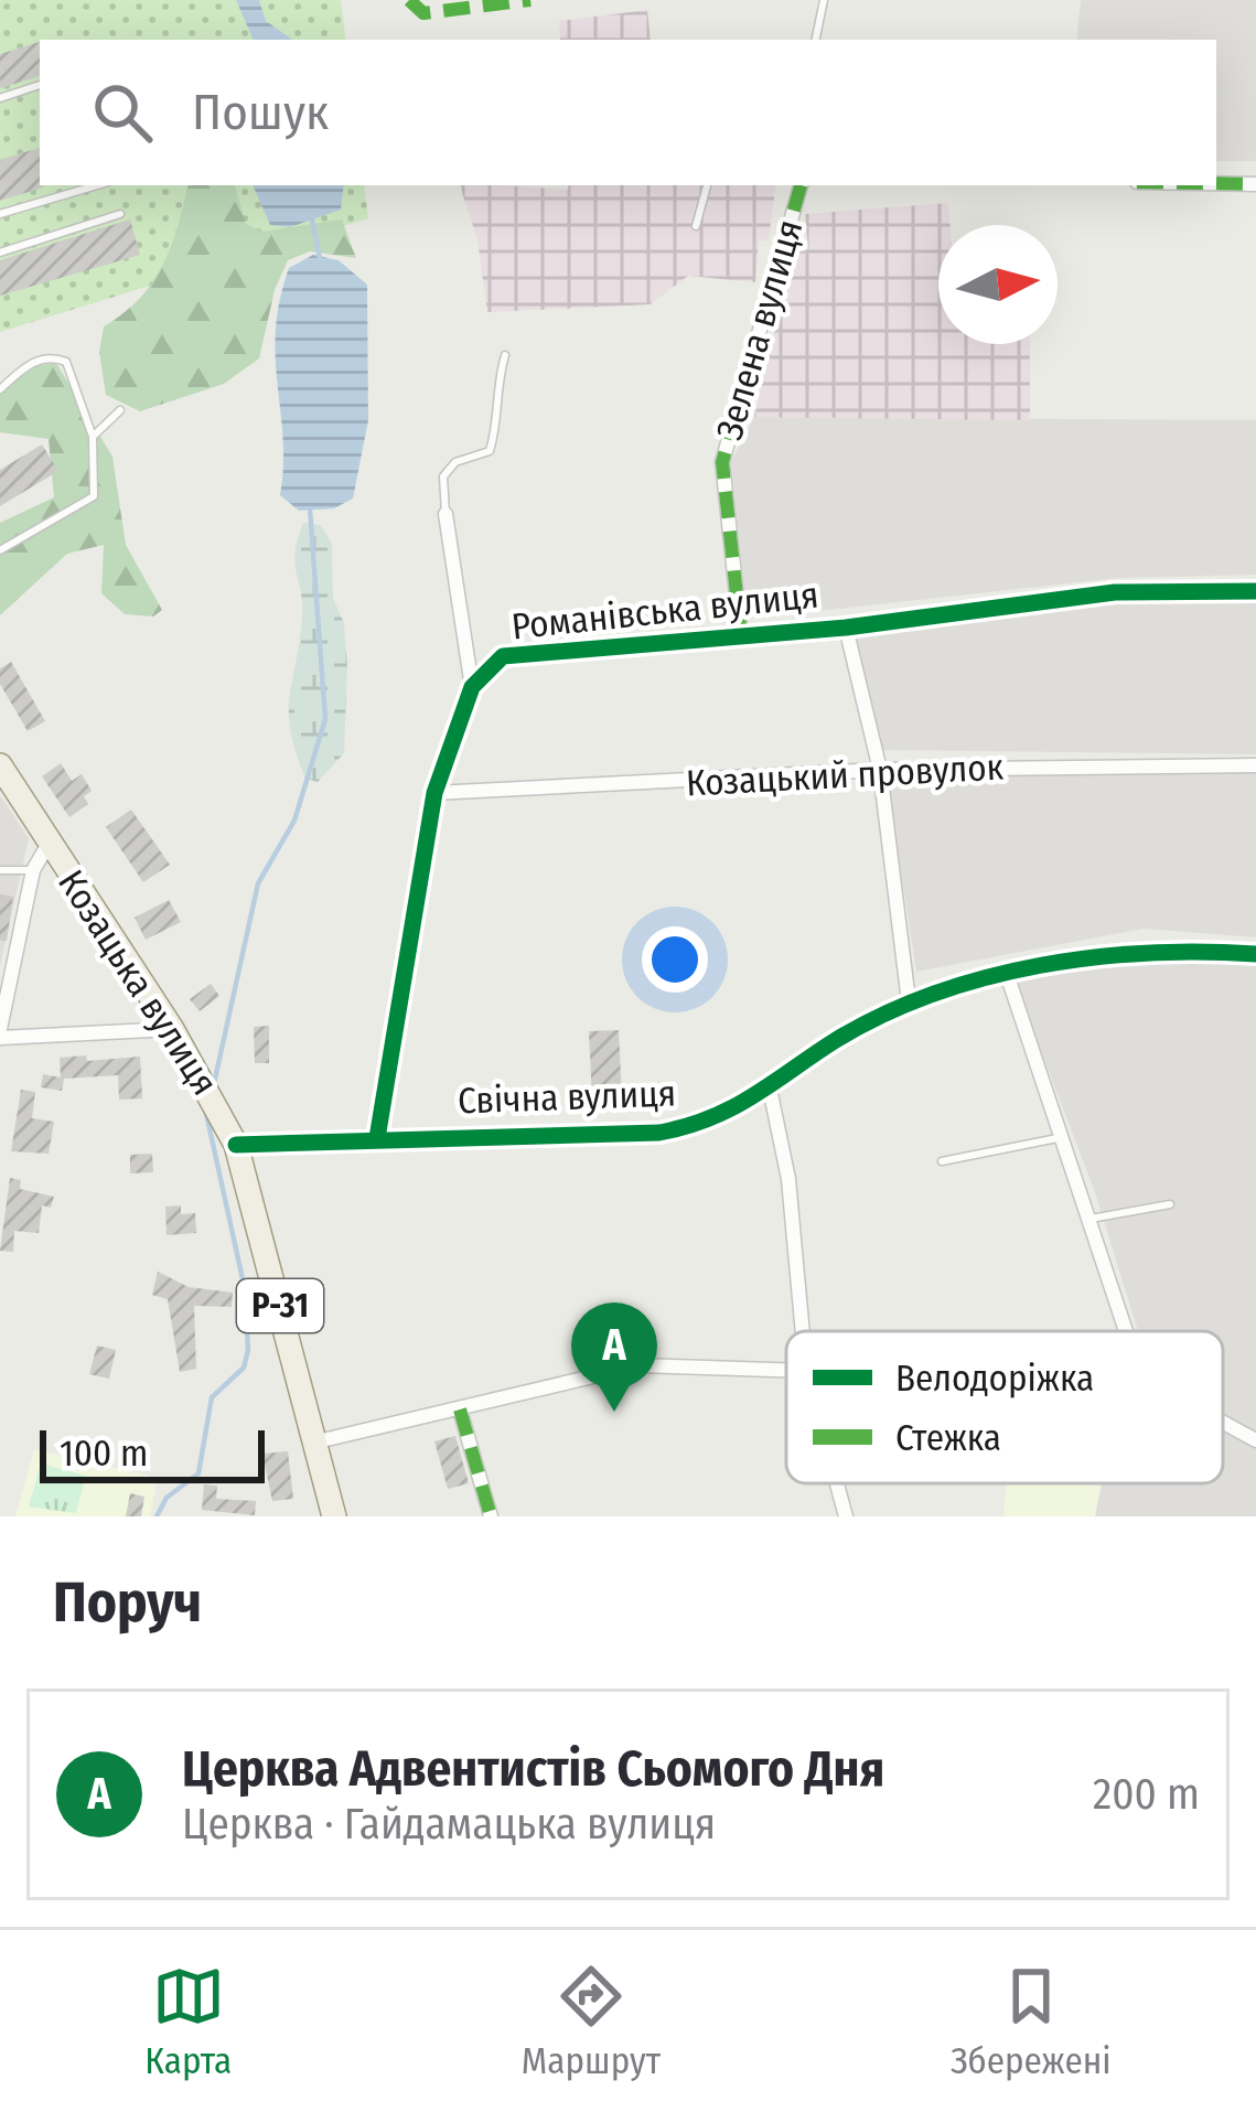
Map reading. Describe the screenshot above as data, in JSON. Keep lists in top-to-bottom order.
{
  "streets": {
    "main road": ["Козацька вулиця", "Р-31"],
    "street": [
      "Зелена вулиця",
      "Романівська вулиця",
      "Козацький провулок",
      "Свічна вулиця"
    ]
  },
  "crossings": [
    ["Зелена вулиця", "Романівська вулиця"],
    ["Романівська вулиця", "Козацький провулок"],
    ["Романівська вулиця", "Свічна вулиця"],
    ["Козацька вулиця", "Свічна вулиця"]
  ],
  "legend": ["Велодоріжка", "Стежка"],
  "scale_bar": "100 m",
  "north": "right",
  "page": {
    "search": "Пошук",
    "pins": "A",
    "scale": "100 m",
    "heading": "Поруч",
    "list": [
      {
        "mark": "A",
        "name": "Церква Адвентистiв Сьомого Дня",
        "note": "Церква · Гайдамацька вулиця",
        "value": "200 m"
      }
    ],
    "nav": ["Карта", "Маршрут", "Збережені"]
  }
}
